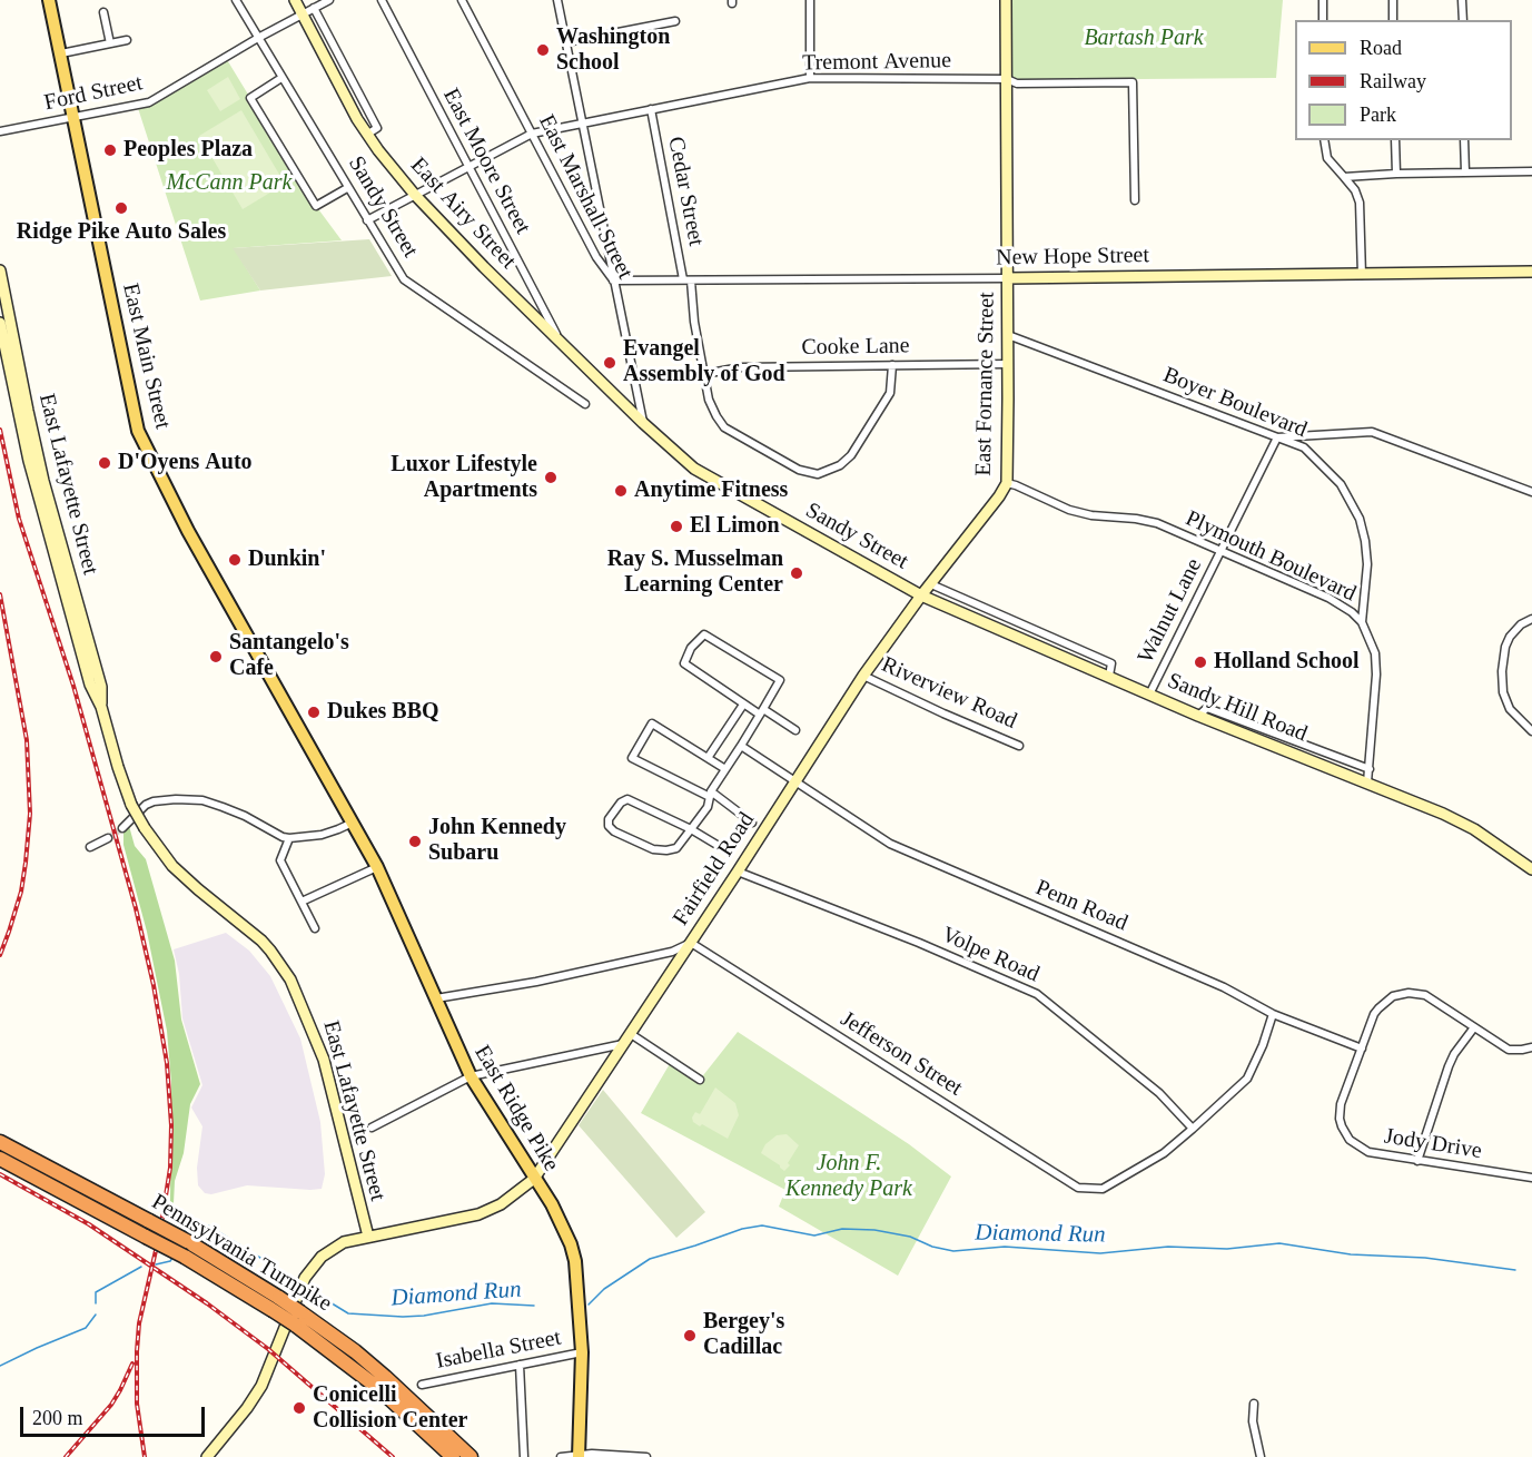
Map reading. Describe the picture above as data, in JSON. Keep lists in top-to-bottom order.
{
  "streets": {
    "highway": ["Pennsylvania Turnpike"],
    "main road": [
      "Sandy Street",
      "East Airy Street",
      "New Hope Street",
      "East Main Street",
      "East Fornance Street",
      "East Lafayette Street",
      "Sandy Hill Road",
      "Fairfield Road",
      "East Ridge Pike"
    ],
    "street": [
      "Tremont Avenue",
      "Ford Street",
      "East Moore Street",
      "Cedar Street",
      "East Marshall Street",
      "Cooke Lane",
      "Boyer Boulevard",
      "Plymouth Boulevard",
      "Walnut Lane",
      "Riverview Road",
      "Penn Road",
      "Volpe Road",
      "Jefferson Street",
      "Jody Drive",
      "Isabella Street"
    ]
  },
  "crossings": [
    ["Tremont Avenue", "East Moore Street"],
    ["Tremont Avenue", "Cedar Street"],
    ["Tremont Avenue", "East Marshall Street"],
    ["Tremont Avenue", "Sandy Street"],
    ["Tremont Avenue", "East Airy Street"],
    ["Tremont Avenue", "East Fornance Street"],
    ["Ford Street", "Sandy Street"],
    ["Ford Street", "East Airy Street"],
    ["Ford Street", "East Main Street"],
    ["East Moore Street", "East Airy Street"],
    ["Cedar Street", "New Hope Street"],
    ["Cedar Street", "Cooke Lane"],
    ["East Marshall Street", "Sandy Street"],
    ["East Marshall Street", "East Airy Street"],
    ["East Marshall Street", "New Hope Street"],
    ["Sandy Street", "East Airy Street"],
    ["Sandy Street", "Sandy Hill Road"],
    ["Sandy Street", "Fairfield Road"],
    ["New Hope Street", "East Fornance Street"],
    ["Cooke Lane", "East Fornance Street"],
    ["East Main Street", "East Ridge Pike"],
    ["East Fornance Street", "Boyer Boulevard"],
    ["East Fornance Street", "Plymouth Boulevard"],
    ["East Fornance Street", "Fairfield Road"],
    ["Boyer Boulevard", "Plymouth Boulevard"],
    ["Boyer Boulevard", "Walnut Lane"],
    ["East Lafayette Street", "Fairfield Road"],
    ["Plymouth Boulevard", "Walnut Lane"],
    ["Plymouth Boulevard", "Sandy Hill Road"],
    ["Walnut Lane", "Sandy Hill Road"],
    ["Riverview Road", "Fairfield Road"],
    ["Sandy Hill Road", "Fairfield Road"],
    ["Fairfield Road", "Penn Road"],
    ["Fairfield Road", "Volpe Road"],
    ["Fairfield Road", "Jefferson Street"],
    ["Fairfield Road", "East Ridge Pike"],
    ["Penn Road", "Jefferson Street"],
    ["Penn Road", "Jody Drive"],
    ["Volpe Road", "Jefferson Street"],
    ["East Ridge Pike", "Isabella Street"]
  ],
  "water": ["Diamond Run"],
  "parks": ["Bartash Park", "McCann Park", "John F. Kennedy Park"],
  "places": [
    "Washington School",
    "Peoples Plaza",
    "Ridge Pike Auto Sales",
    "Evangel Assembly of God",
    "D'Oyens Auto",
    "Luxor Lifestyle Apartments",
    "Anytime Fitness",
    "El Limon",
    "Dunkin'",
    "Ray S. Musselman Learning Center",
    "Santangelo's Cafe",
    "Holland School",
    "Dukes BBQ",
    "John Kennedy Subaru",
    "Bergey's Cadillac",
    "Conicelli Collision Center"
  ],
  "legend": ["Road", "Railway", "Park"],
  "scale_bar": "200 m"
}
